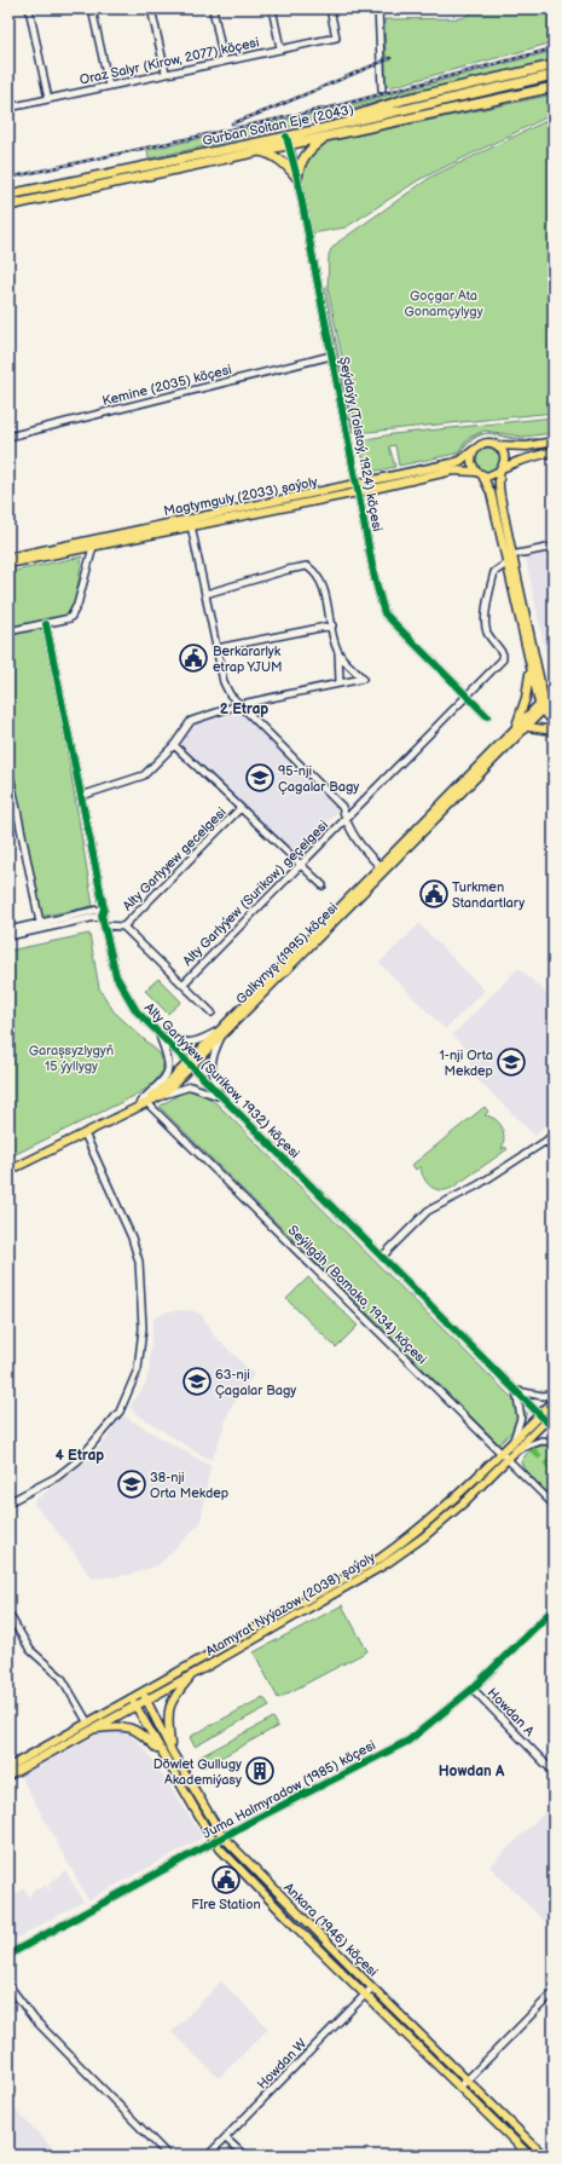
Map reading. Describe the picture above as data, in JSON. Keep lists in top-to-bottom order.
{
  "streets": {
    "highway": ["Gurban Soltan Eje (2043)"],
    "main road": [
      "Magtymguly (2033) şaýoly",
      "Galkynyş (1995) köçesi",
      "Atamyrat Nyýazow (2038) şaýoly",
      "Ankara (1946) köçesi"
    ],
    "street": [
      "Oraz Salyr (Kirow, 2077) köçesi",
      "Kemine (2035) köçesi",
      "Şeýdaýy (Tolstoý, 1924) köçesi",
      "Alty Garlyyew gecelgesi",
      "Alty Garlyýew (Surikow) geçelgesi",
      "Alty Garlyýew (Surikow, 1932) köçesi",
      "Seýilgäh (Bomako, 1934) köçesi",
      "Howdan A",
      "Juma Halmyradow (1985) köçesi",
      "Howdan W"
    ]
  },
  "crossings": [
    ["Gurban Soltan Eje (2043)", "Şeýdaýy (Tolstoý, 1924) köçesi"],
    ["Kemine (2035) köçesi", "Şeýdaýy (Tolstoý, 1924) köçesi"],
    ["Şeýdaýy (Tolstoý, 1924) köçesi", "Magtymguly (2033) şaýoly"],
    ["Şeýdaýy (Tolstoý, 1924) köçesi", "Alty Garlyýew (Surikow) geçelgesi"],
    ["Galkynyş (1995) köçesi", "Alty Garlyýew (Surikow, 1932) köçesi"],
    ["Galkynyş (1995) köçesi", "Seýilgäh (Bomako, 1934) köçesi"],
    ["Alty Garlyýew (Surikow, 1932) köçesi", "Atamyrat Nyýazow (2038) şaýoly"],
    ["Seýilgäh (Bomako, 1934) köçesi", "Atamyrat Nyýazow (2038) şaýoly"],
    ["Atamyrat Nyýazow (2038) şaýoly", "Ankara (1946) köçesi"],
    ["Howdan A", "Juma Halmyradow (1985) köçesi"],
    ["Juma Halmyradow (1985) köçesi", "Ankara (1946) köçesi"],
    ["Ankara (1946) köçesi", "Howdan W"]
  ],
  "districts": ["2 Etrap", "4 Etrap", "Howdan A"],
  "parks": ["Goçgar Ata Gonamçylygy", "Garaşsyzlygyň 15 ýyllygy"],
  "places": {
    "public building": ["Berkararlyk etrap YJUM", "Turkmen Standartlary", "FIre Station"],
    "school or university": [
      "95-nji Çagalar Bagy",
      "1-nji Orta Mekdep",
      "63-nji Çagalar Bagy",
      "38-nji Orta Mekdep"
    ],
    "building": ["Döwlet Gullugy Akademiýasy"]
  }
}
